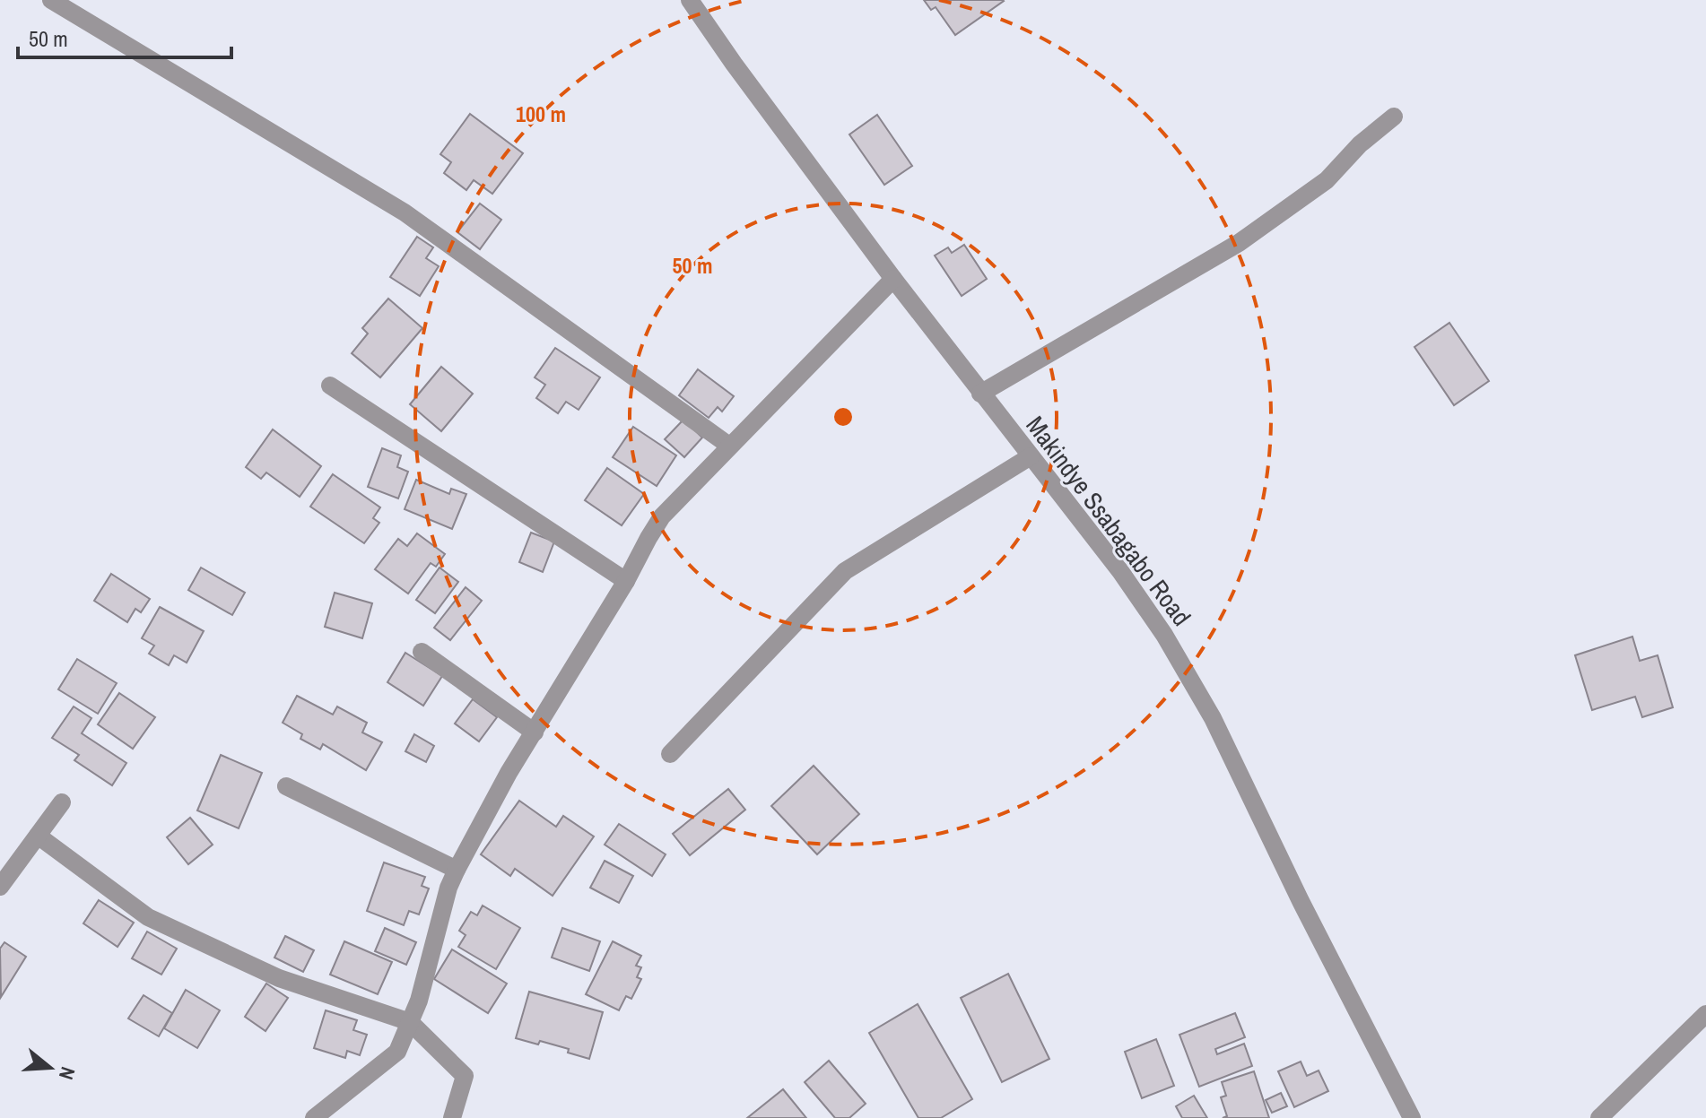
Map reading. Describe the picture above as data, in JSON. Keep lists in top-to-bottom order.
{
  "streets": {
    "street": ["Makindye Ssabagabo Road"]
  },
  "scale_bar": "50 m",
  "north": "right",
  "rings": ["100 m", "50 m"]
}
